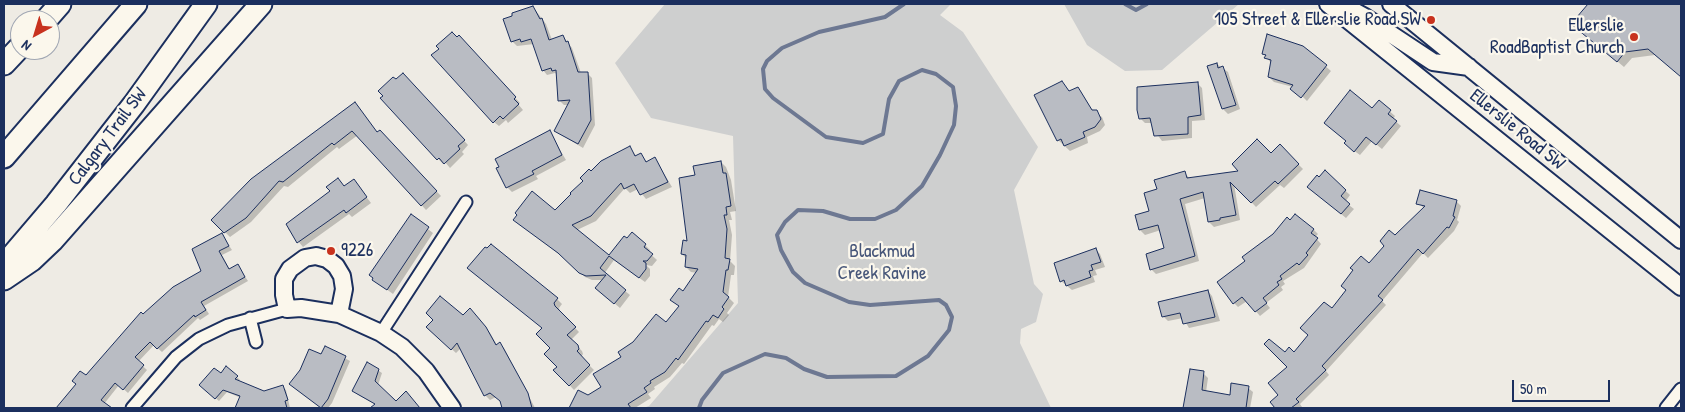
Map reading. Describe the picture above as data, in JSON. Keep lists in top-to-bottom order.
{
  "streets": {
    "highway": ["Calgary Trail SW"],
    "main road": ["Ellerslie Road SW"]
  },
  "parks": ["Blackmud Creek Ravine"],
  "places": ["105 Street & Ellerslie Road SW", "Ellerslie RoadBaptist Church", "9226"],
  "scale_bar": "50 m",
  "north": "bottom left"
}
